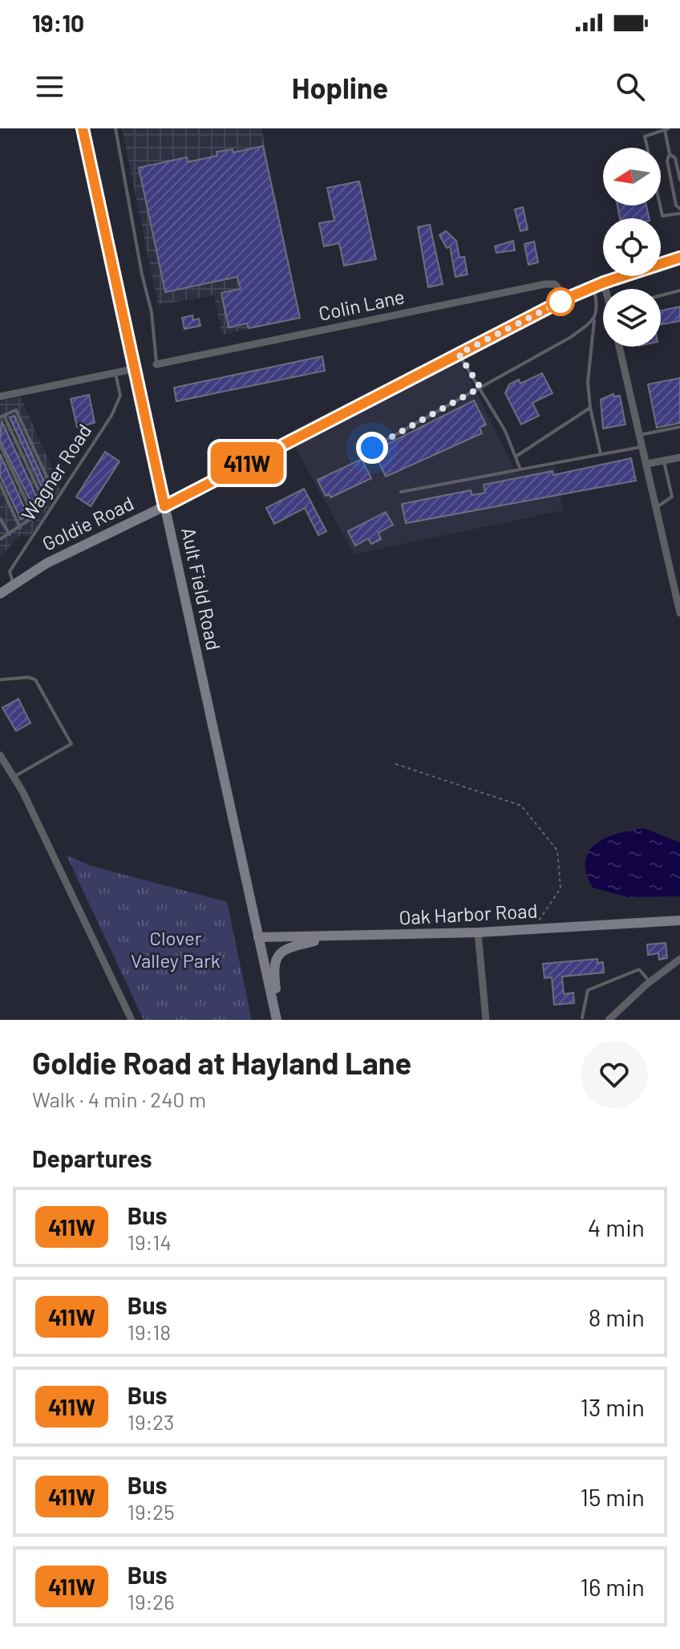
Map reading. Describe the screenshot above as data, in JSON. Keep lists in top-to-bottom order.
{
  "streets": {
    "street": [
      "Colin Lane",
      "Goldie Road",
      "Ault Field Road",
      "Oak Harbor Road"
    ],
    "lane": ["Wagner Road"]
  },
  "crossings": [
    ["Colin Lane", "Goldie Road"],
    ["Wagner Road", "Goldie Road"],
    ["Goldie Road", "Ault Field Road"],
    ["Ault Field Road", "Oak Harbor Road"]
  ],
  "parks": ["Clover Valley Park"],
  "lines": ["bus line 411W"],
  "north": "left",
  "page": {
    "status": "19:10",
    "header": "Hopline",
    "on_map": "411W",
    "heading": [
      ["Goldie Road at Hayland Lane", "Walk · 4 min · 240 m"],
      "Departures"
    ],
    "list": [
      {
        "mark": "411W",
        "name": "Bus",
        "note": "19:14",
        "value": "4 min"
      },
      {
        "mark": "411W",
        "name": "Bus",
        "note": "19:18",
        "value": "8 min"
      },
      {
        "mark": "411W",
        "name": "Bus",
        "note": "19:23",
        "value": "13 min"
      },
      {
        "mark": "411W",
        "name": "Bus",
        "note": "19:25",
        "value": "15 min"
      },
      {
        "mark": "411W",
        "name": "Bus",
        "note": "19:26",
        "value": "16 min"
      }
    ]
  }
}
